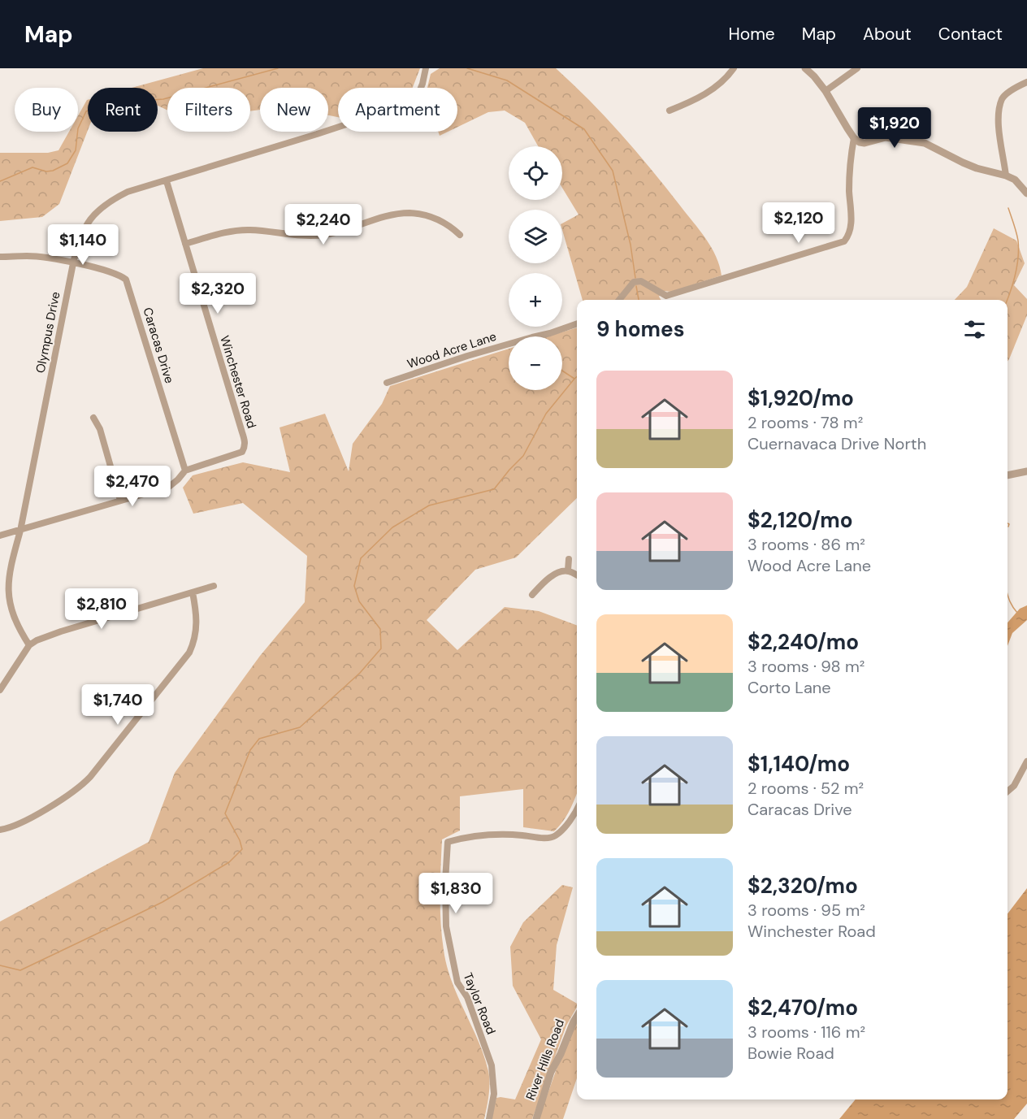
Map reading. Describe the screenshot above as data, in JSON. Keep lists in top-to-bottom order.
{
  "streets": {
    "street": [
      "Olympus Drive",
      "Caracas Drive",
      "Wood Acre Lane",
      "Winchester Road",
      "Taylor Road",
      "River Hills Road"
    ]
  },
  "crossings": [
    ["Olympus Drive", "Caracas Drive"],
    ["Olympus Drive", "Winchester Road"],
    ["Caracas Drive", "Winchester Road"]
  ],
  "page": {
    "header": "Map",
    "nav": [
      "Home",
      "Map",
      "About",
      "Contact"
    ],
    "chip": [
      "Buy",
      "Rent",
      "Filters",
      "New",
      "Apartment"
    ],
    "price": [
      "$1,920",
      "$2,120",
      "$2,240",
      "$1,140",
      "$2,320",
      "$2,470",
      "$2,810",
      "$1,740",
      "$1,830"
    ],
    "map_buttons": ["+", "−"],
    "heading": "9 homes",
    "list": [
      {
        "name": "$1,920/mo",
        "note": "2 rooms · 78 m² · Cuernavaca Drive North"
      },
      {
        "name": "$2,120/mo",
        "note": "3 rooms · 86 m² · Wood Acre Lane"
      },
      {
        "name": "$2,240/mo",
        "note": "3 rooms · 98 m² · Corto Lane"
      },
      {
        "name": "$1,140/mo",
        "note": "2 rooms · 52 m² · Caracas Drive"
      },
      {
        "name": "$2,320/mo",
        "note": "3 rooms · 95 m² · Winchester Road"
      },
      {
        "name": "$2,470/mo",
        "note": "3 rooms · 116 m² · Bowie Road"
      }
    ]
  }
}
